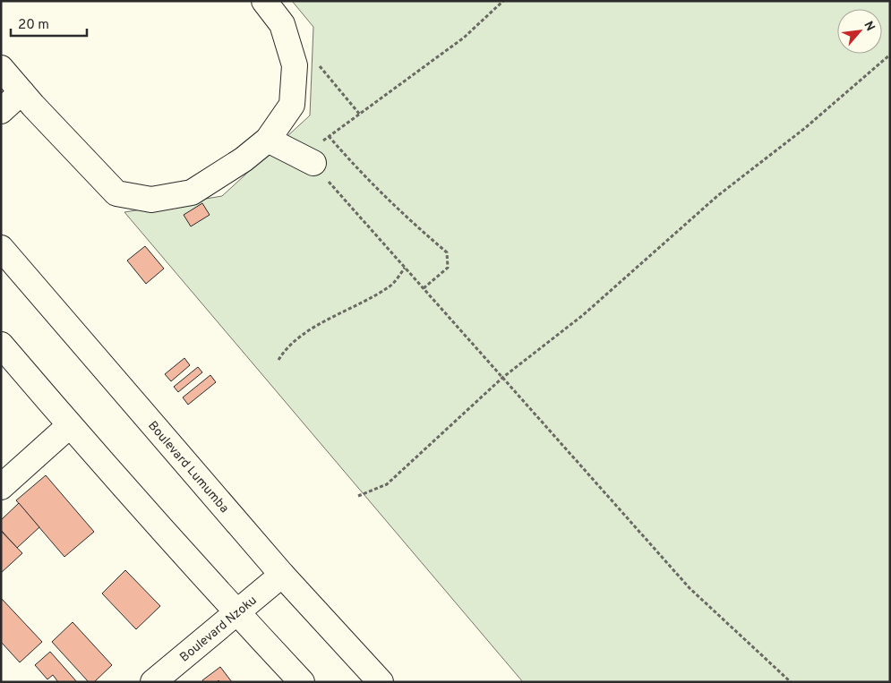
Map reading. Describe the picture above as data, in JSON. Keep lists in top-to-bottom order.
{
  "streets": {
    "main road": ["Boulevard Lumumba", "Boulevard Nzoku"]
  },
  "crossings": [
    ["Boulevard Lumumba", "Boulevard Nzoku"]
  ],
  "scale_bar": "20 m",
  "north": "top right"
}
